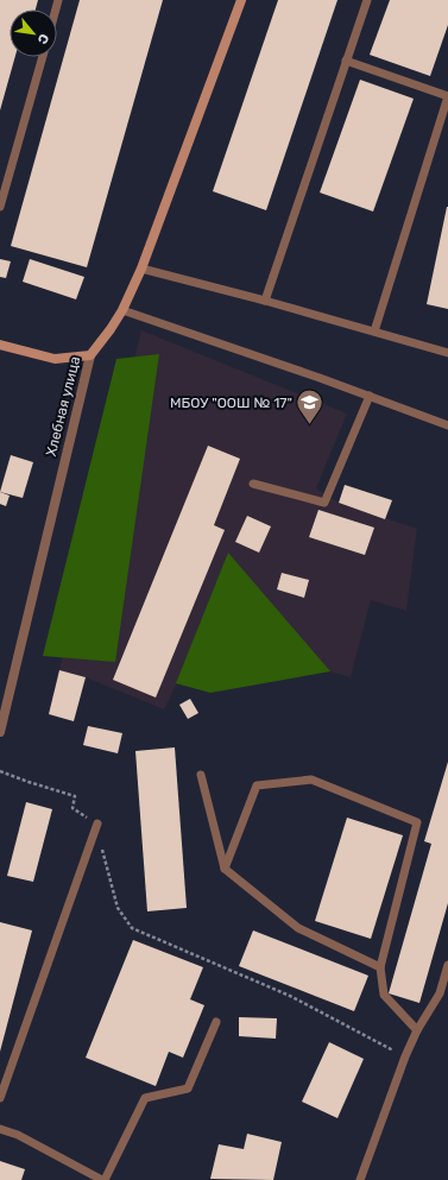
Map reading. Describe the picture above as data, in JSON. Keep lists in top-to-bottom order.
{
  "streets": {
    "street": ["Хлебная улица"]
  },
  "places": {
    "school or university": ["МБОУ \"ООШ № 17\""]
  },
  "north": "bottom right"
}
